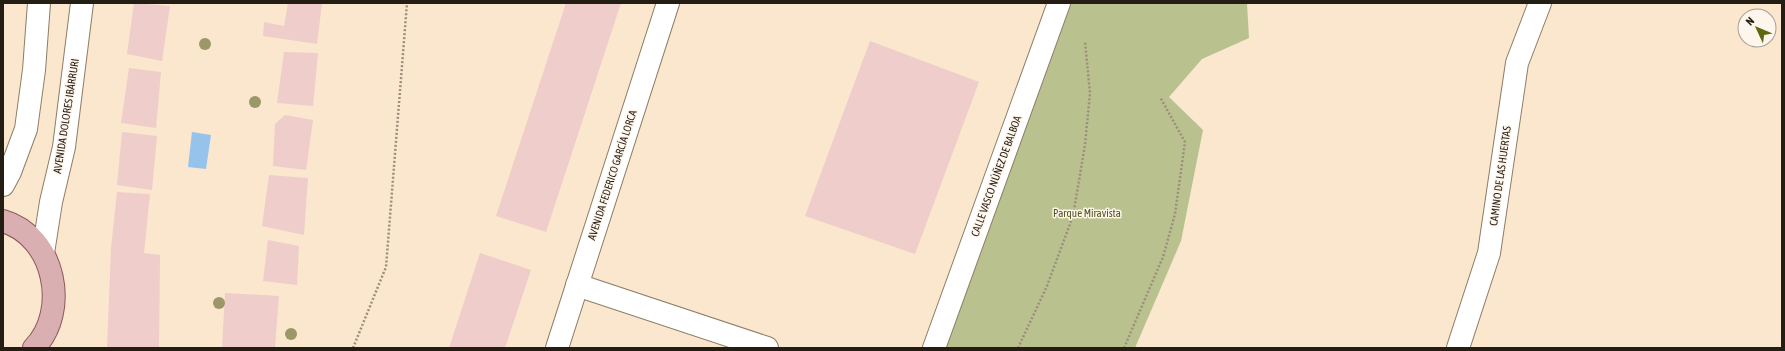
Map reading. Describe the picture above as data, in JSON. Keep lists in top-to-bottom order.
{
  "streets": {
    "street": [
      "AVENIDA DOLORES IBÁRRURI",
      "AVENIDA FEDERICO GARCÍA LORCA",
      "CALLE VASCO NÚÑEZ DE BALBOA",
      "CAMINO DE LAS HUERTAS"
    ]
  },
  "parks": ["Parque Miravista"],
  "north": "top left"
}
